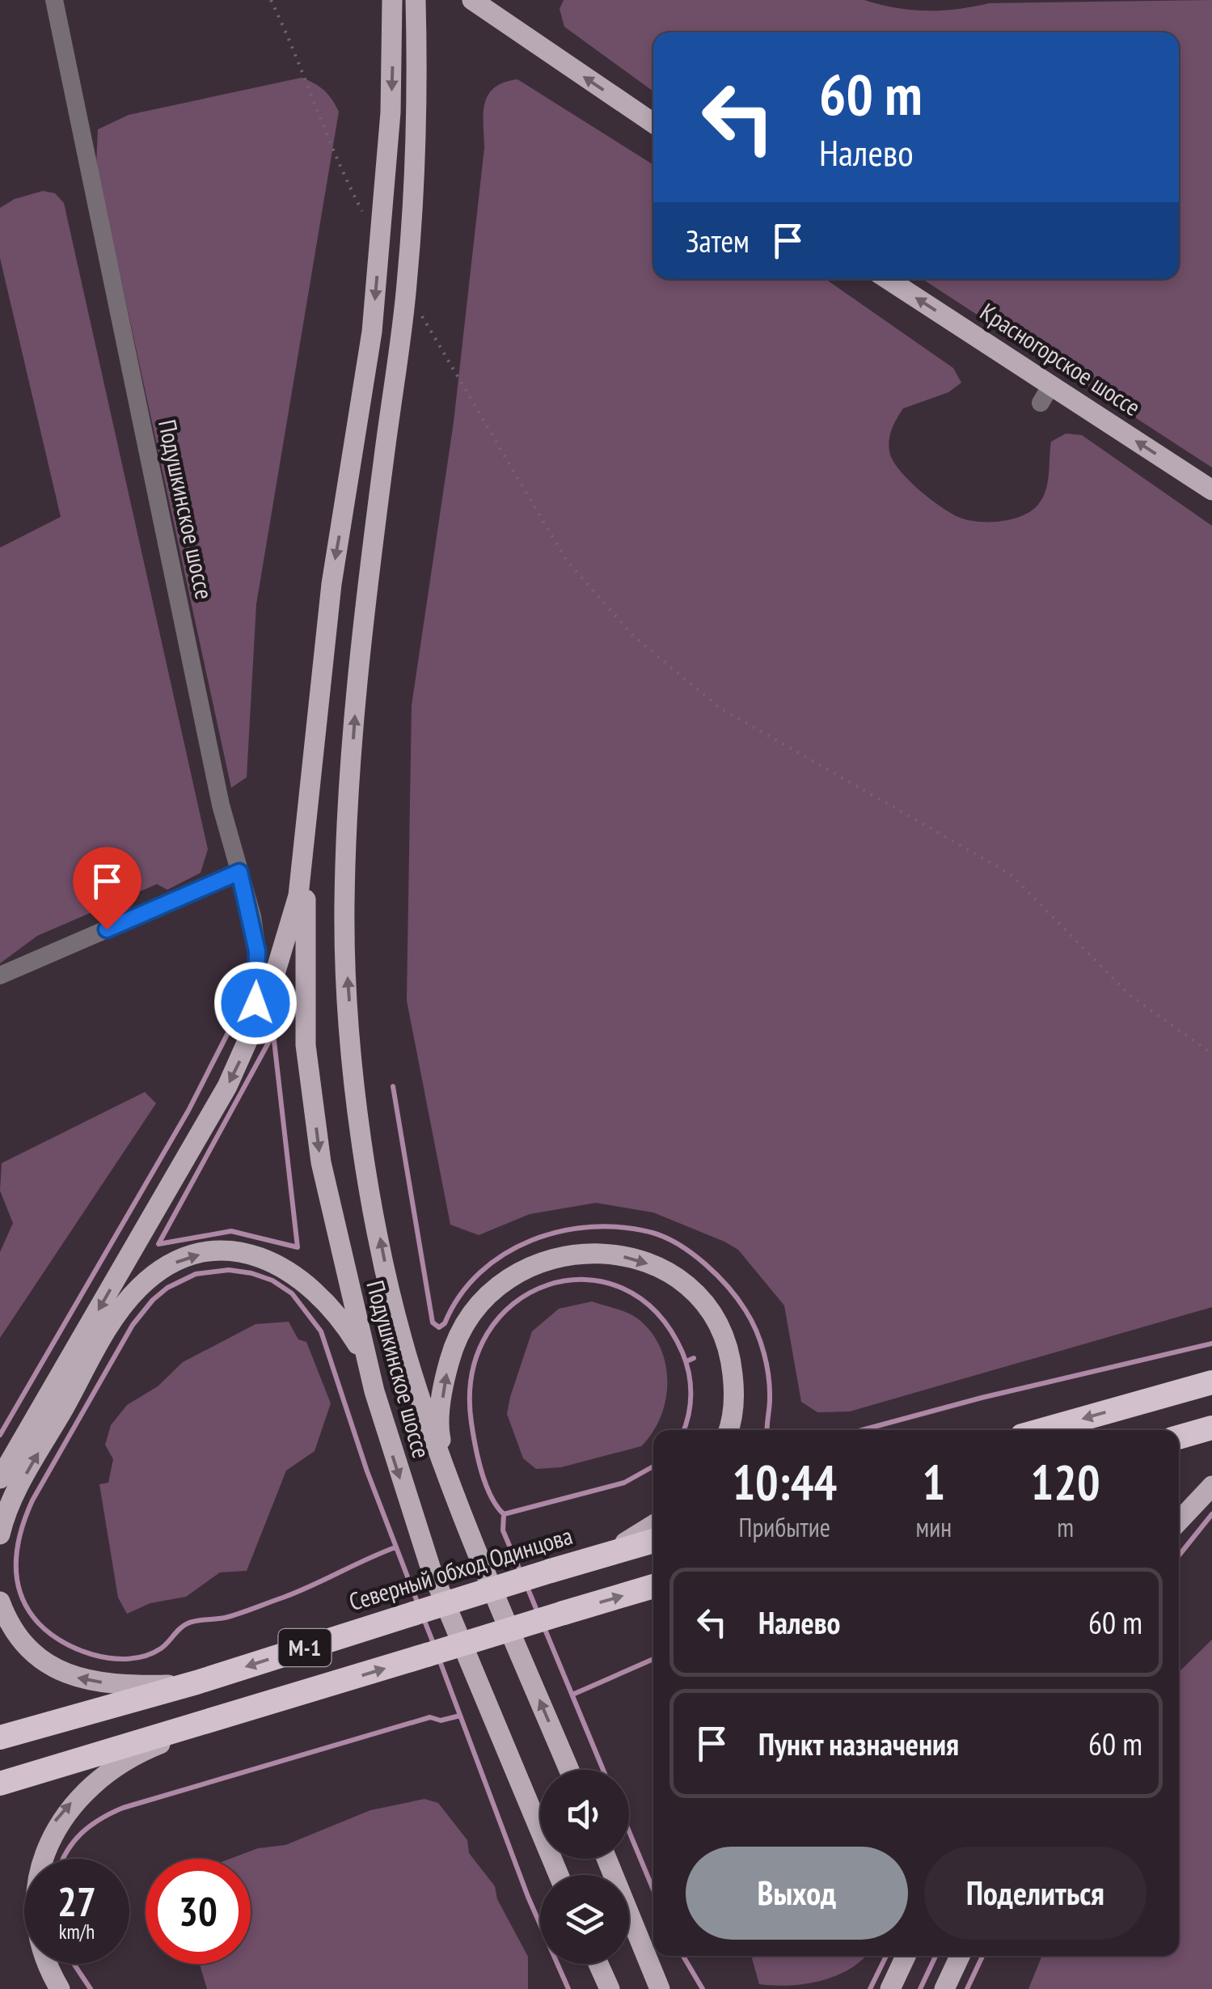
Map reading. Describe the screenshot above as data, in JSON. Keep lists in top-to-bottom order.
{
  "streets": {
    "highway": ["Северный обход Одинцова", "М-1"],
    "main road": ["Красногорское шоссе", "Подушкинское шоссе"]
  },
  "one_way": ["Красногорское шоссе", "Подушкинское шоссе"],
  "page": {
    "turn": ["60 m", "Налево"],
    "then": "Затем",
    "eta": [
      "10:44",
      "Прибытие",
      "1",
      "мин",
      "120",
      "m"
    ],
    "list": [
      {
        "name": "Налево",
        "value": "60 m"
      },
      {
        "name": "Пункт назначения",
        "value": "60 m"
      }
    ],
    "buttons": ["Выход", "Поделиться"],
    "speed": "27 km/h",
    "limit": "30"
  }
}
